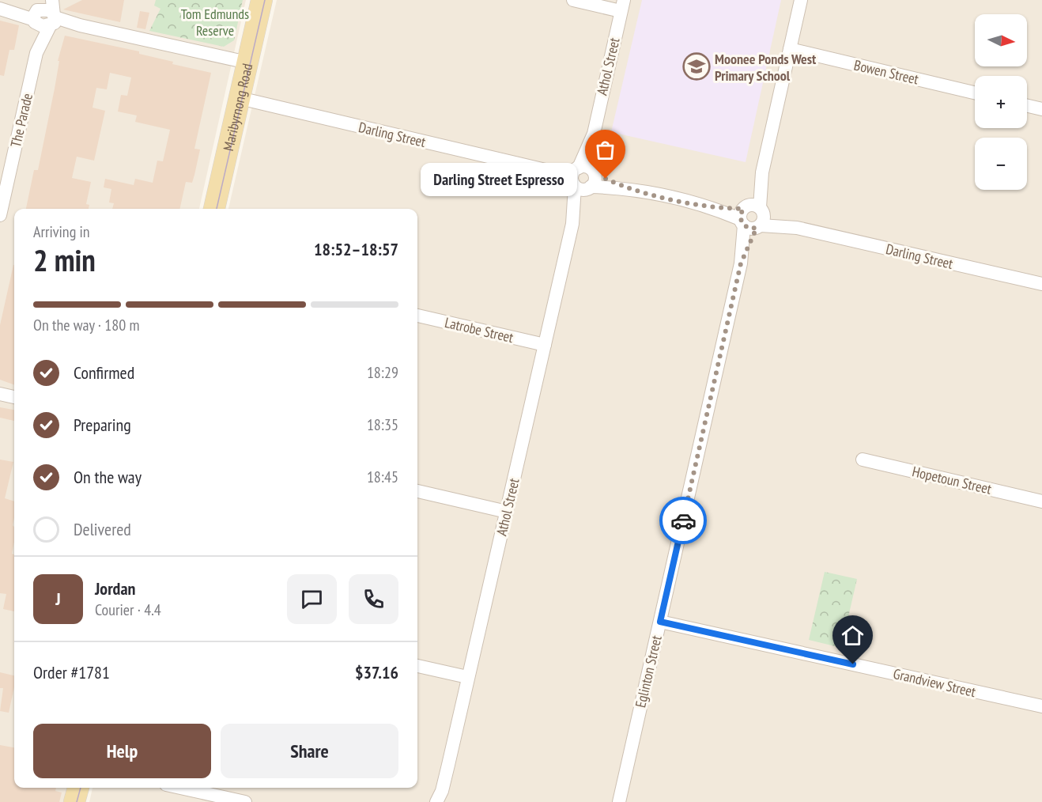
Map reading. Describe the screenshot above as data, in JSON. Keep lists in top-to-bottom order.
{
  "streets": {
    "main road": ["Maribyrnong Road"],
    "street": [
      "Athol Street",
      "Bowen Street",
      "The Parade",
      "Darling Street",
      "Latrobe Street",
      "Hopetoun Street",
      "Eglinton Street",
      "Grandview Street"
    ]
  },
  "crossings": [
    ["Athol Street", "Darling Street"],
    ["Athol Street", "Latrobe Street"],
    ["Bowen Street", "Eglinton Street"],
    ["Maribyrnong Road", "Darling Street"],
    ["Darling Street", "Eglinton Street"],
    ["Eglinton Street", "Grandview Street"]
  ],
  "parks": ["Tom Edmunds Reserve"],
  "places": {
    "school or university": ["Moonee Ponds West Primary School"],
    "other": ["Darling Street Espresso"]
  },
  "north": "right",
  "page": {
    "map_buttons": ["+", "−"],
    "bubble": "Darling Street Espresso",
    "heading": ["2 min", "Arriving in", "18:52–18:57"],
    "panel": [
      "Jordan",
      "Courier · 4.4",
      "Order #1781",
      "$37.16"
    ],
    "bar": "On the way · 180 m",
    "list": [
      ["Confirmed", "18:29"],
      ["Preparing", "18:35"],
      ["On the way", "18:45"],
      "Delivered"
    ],
    "round": "J",
    "buttons": ["Help", "Share"]
  }
}
